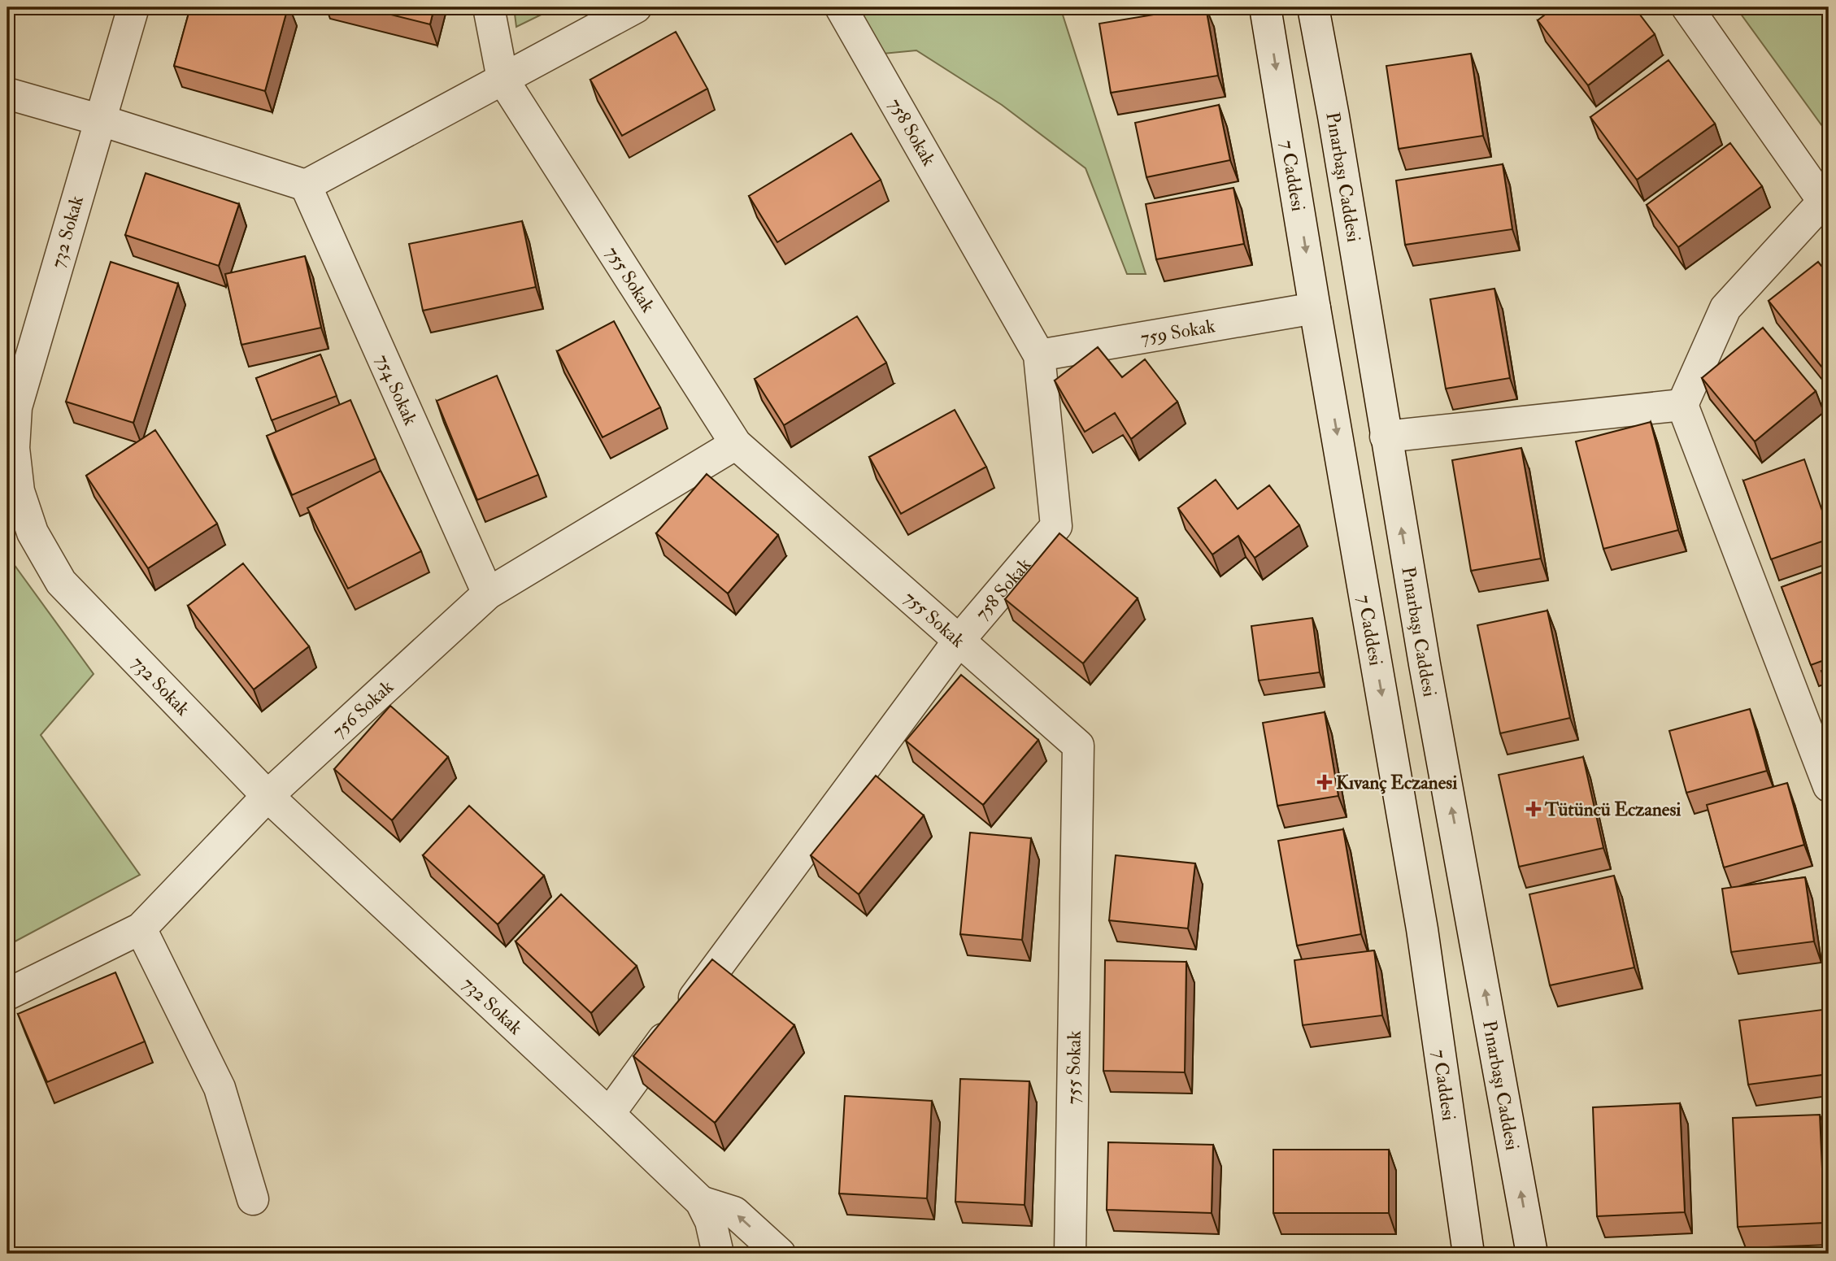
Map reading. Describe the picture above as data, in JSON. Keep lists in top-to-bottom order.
{
  "streets": {
    "street": [
      "758 Sokak",
      "7 Caddesi",
      "Pınarbaşı Caddesi",
      "732 Sokak",
      "755 Sokak",
      "759 Sokak",
      "754 Sokak",
      "756 Sokak"
    ]
  },
  "crossings": [
    ["758 Sokak", "732 Sokak"],
    ["758 Sokak", "755 Sokak"],
    ["758 Sokak", "759 Sokak"],
    ["7 Caddesi", "759 Sokak"],
    ["732 Sokak", "756 Sokak"],
    ["755 Sokak", "756 Sokak"],
    ["754 Sokak", "756 Sokak"]
  ],
  "one_way": ["7 Caddesi", "Pınarbaşı Caddesi"],
  "places": {
    "health": ["Kıvanç Eczanesi", "Tütüncü Eczanesi"]
  }
}
